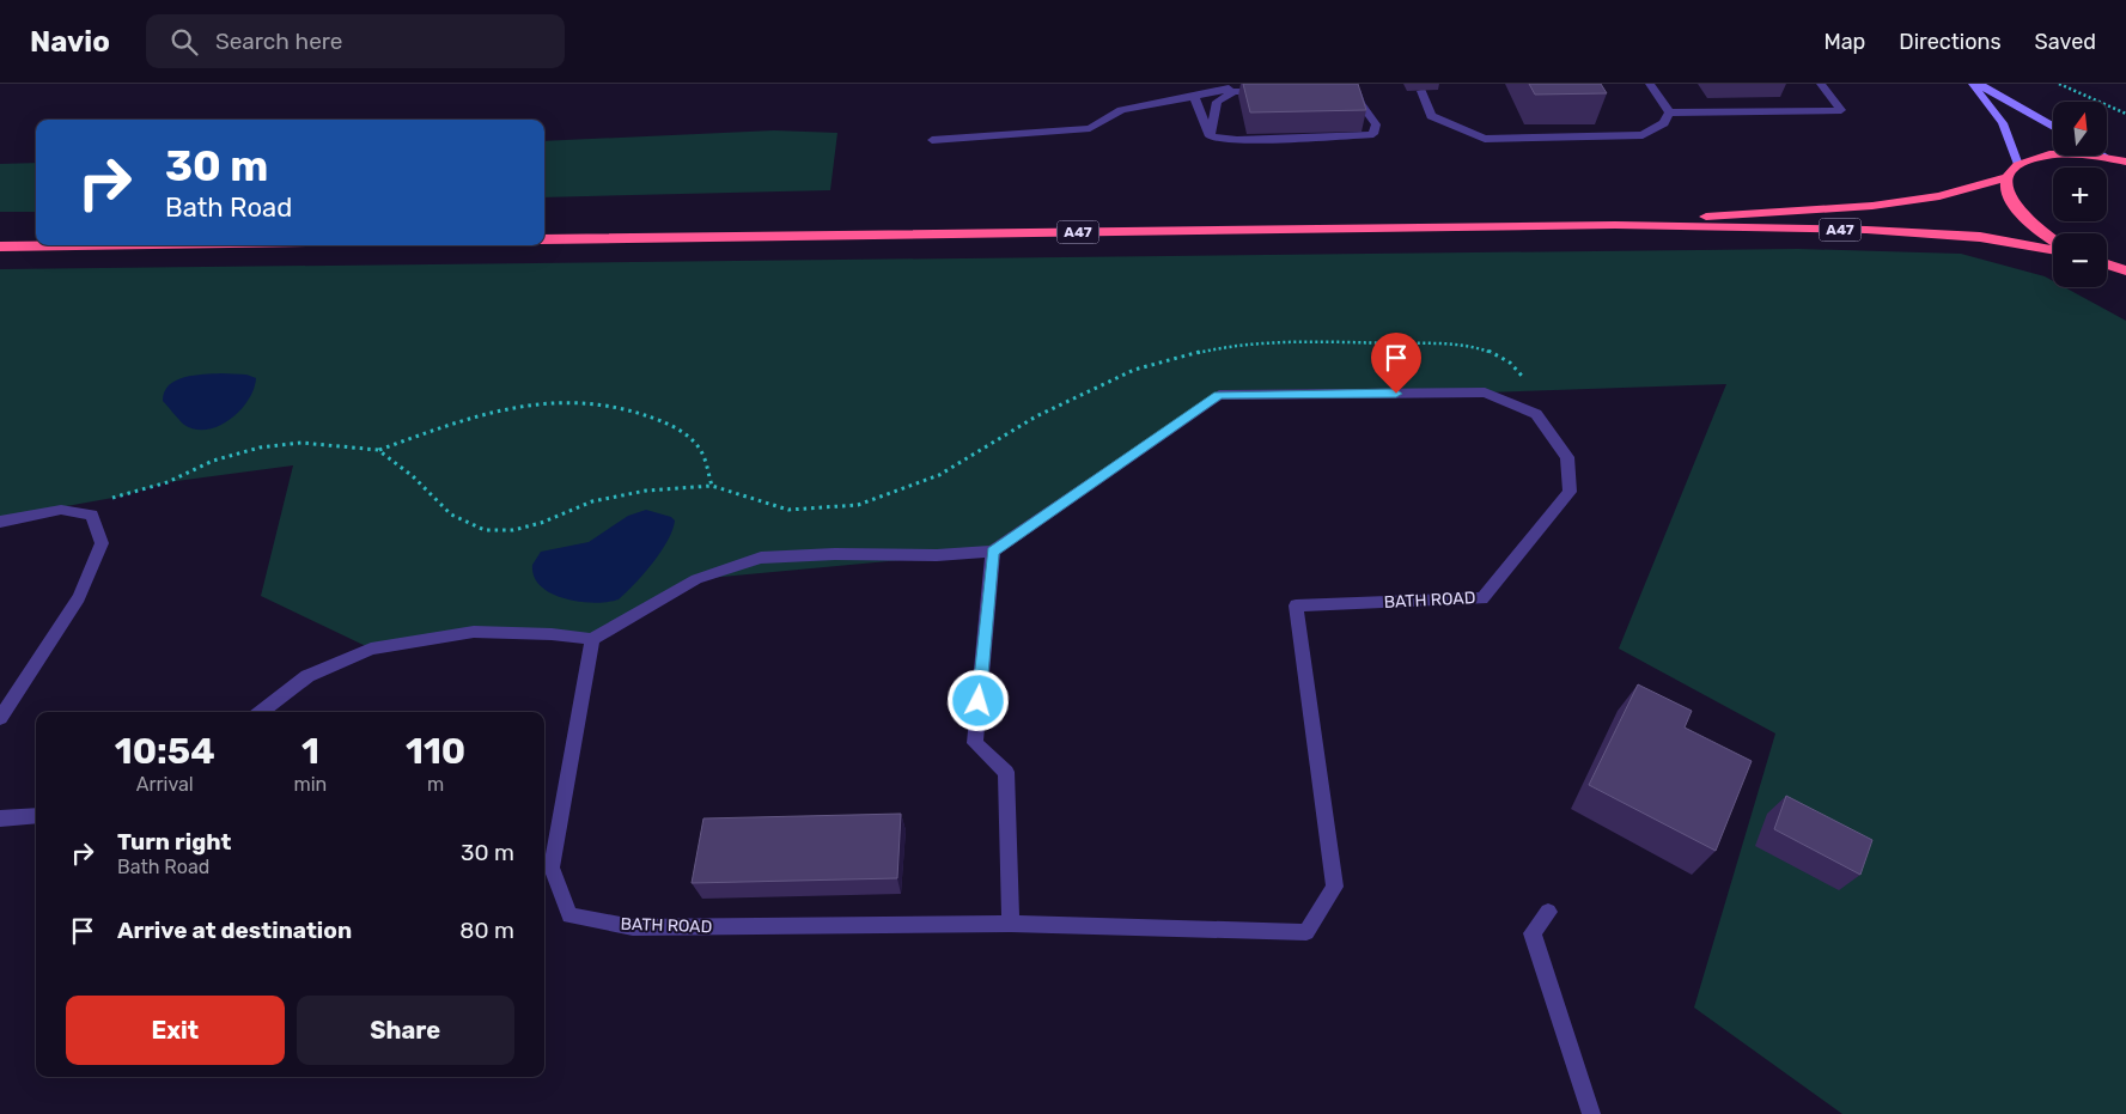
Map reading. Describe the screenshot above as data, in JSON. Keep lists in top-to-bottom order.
{
  "streets": {
    "highway": ["A47"],
    "street": ["BATH ROAD"]
  },
  "north": "top",
  "page": {
    "header": "Navio",
    "search": "Search here",
    "nav": ["Map", "Directions", "Saved"],
    "map_buttons": ["+", "−"],
    "turn": ["30 m", "Bath Road"],
    "eta": [
      "10:54",
      "Arrival",
      "1",
      "min",
      "110",
      "m"
    ],
    "list": [
      {
        "name": "Turn right",
        "note": "Bath Road",
        "value": "30 m"
      },
      {
        "name": "Arrive at destination",
        "value": "80 m"
      }
    ],
    "buttons": ["Exit", "Share"]
  }
}
